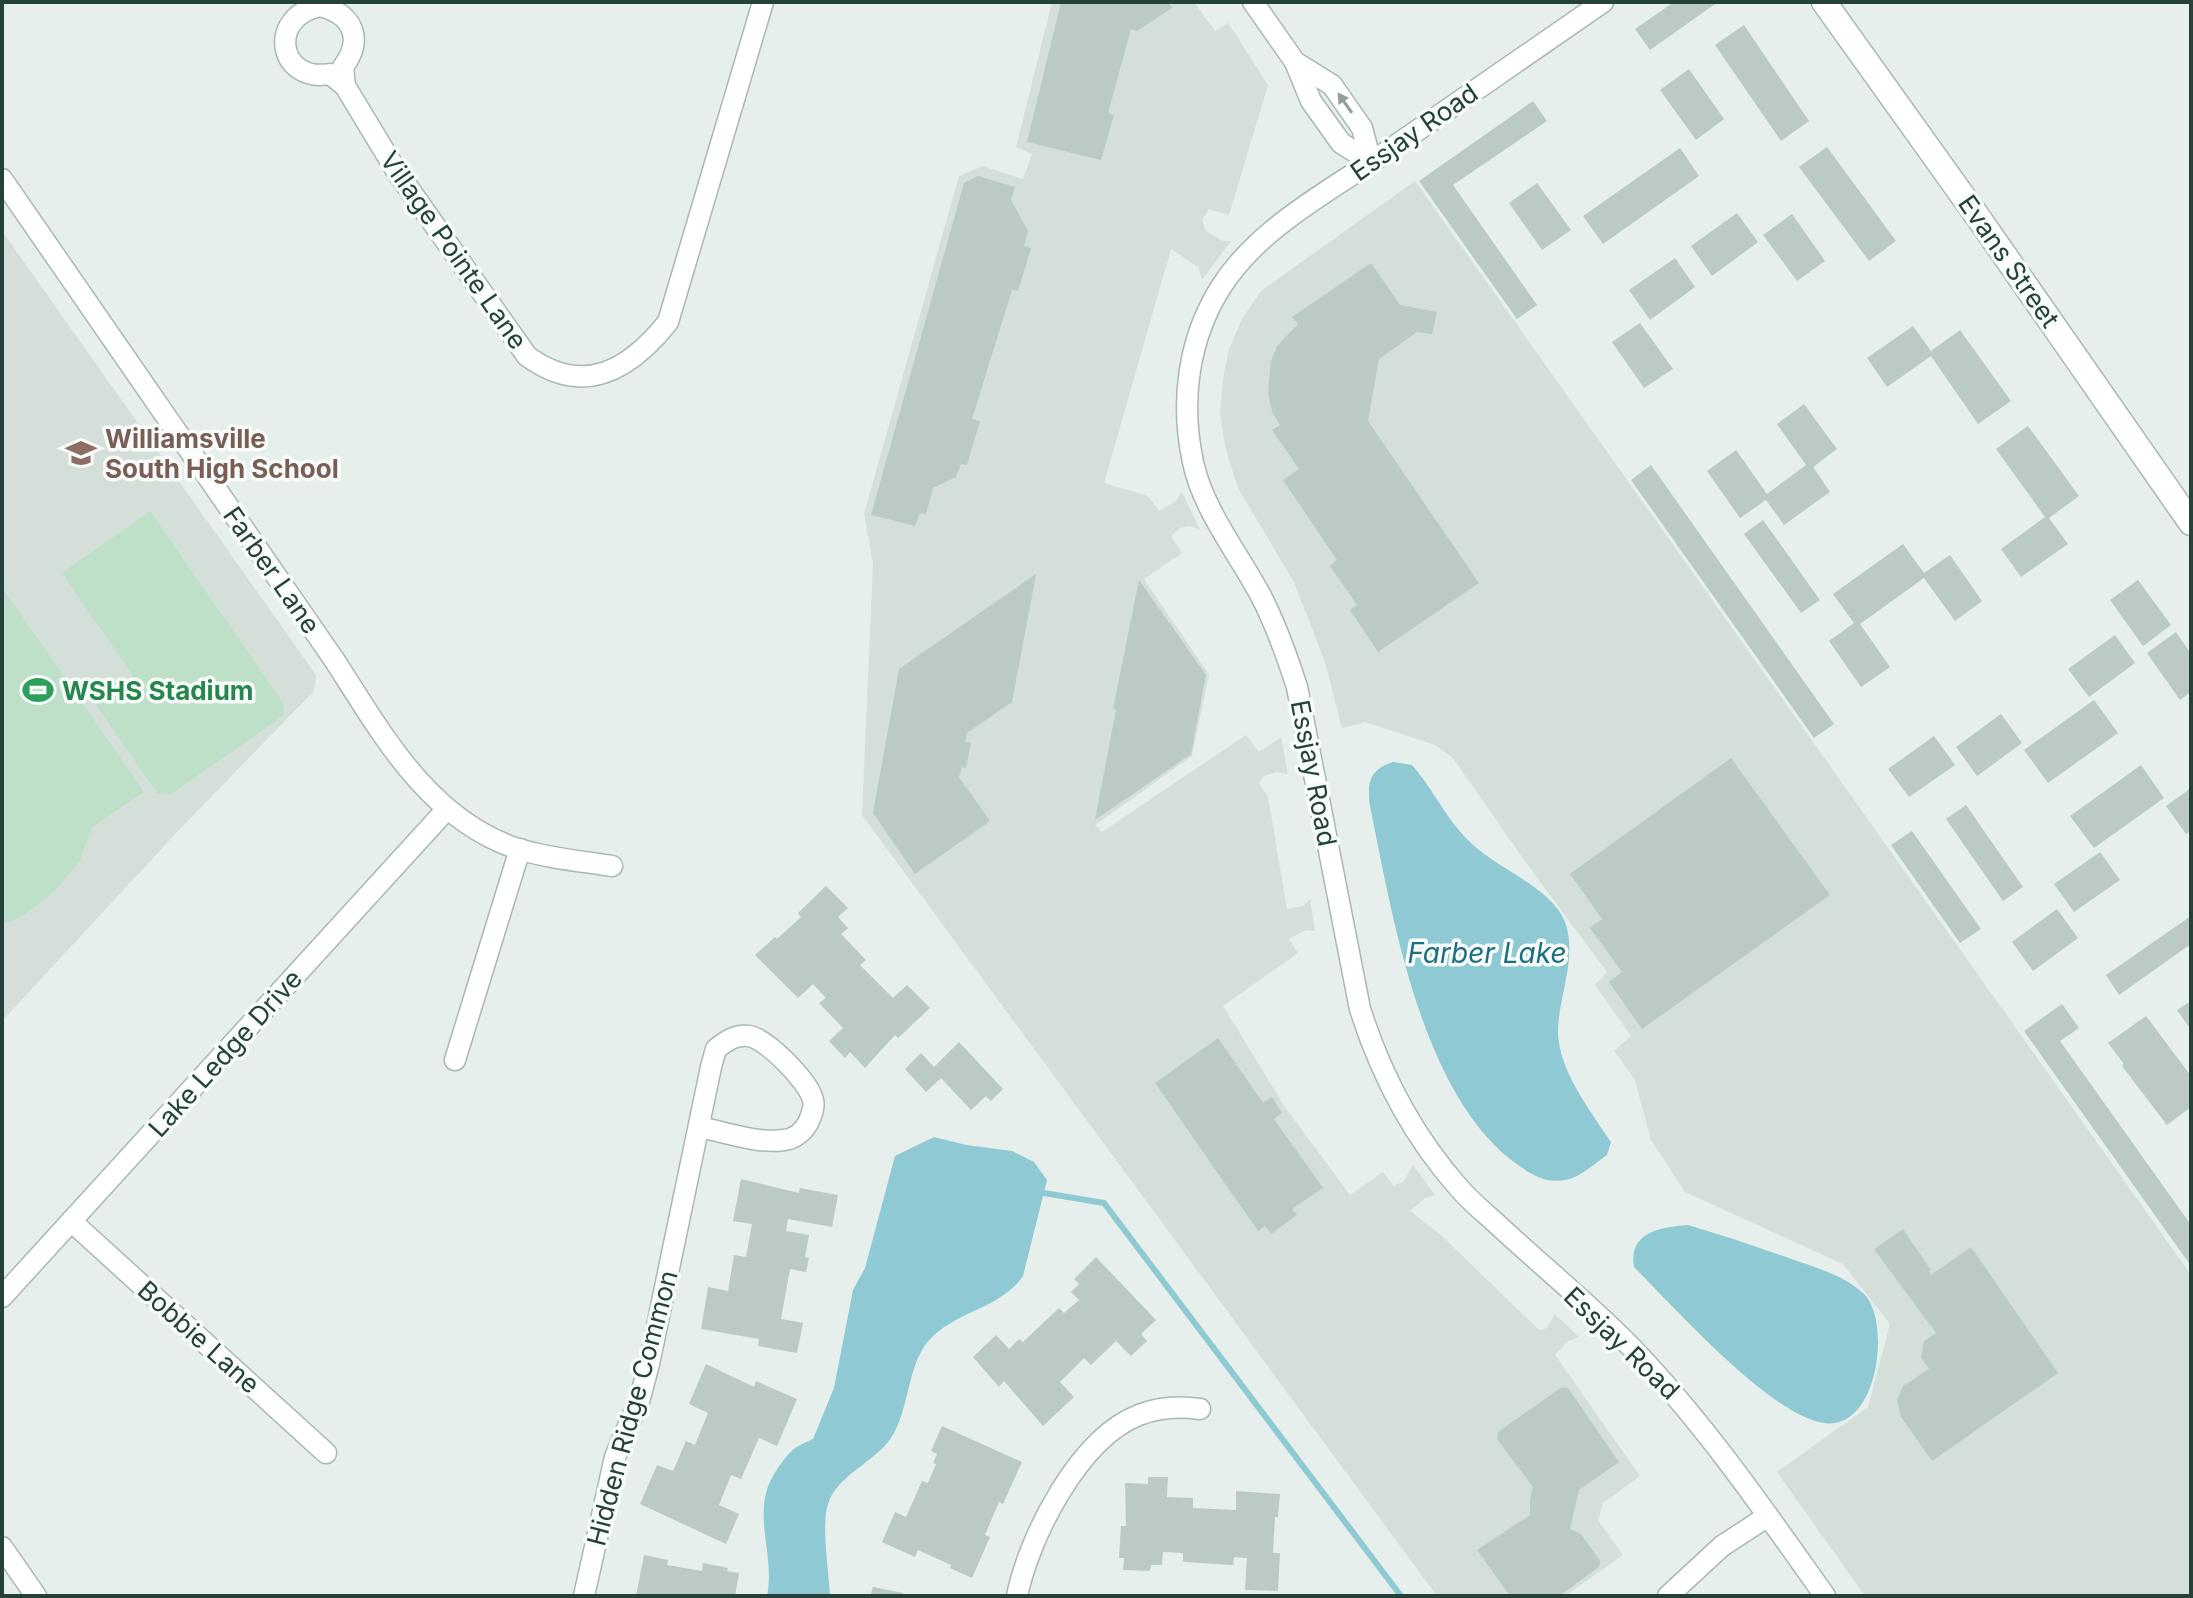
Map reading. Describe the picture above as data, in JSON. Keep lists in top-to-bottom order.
{
  "streets": {
    "street": [
      "Essjay Road",
      "Village Pointe Lane",
      "Evans Street",
      "Farber Lane",
      "Lake Ledge Drive",
      "Bobbie Lane",
      "Hidden Ridge Common"
    ]
  },
  "crossings": [
    ["Farber Lane", "Lake Ledge Drive"],
    ["Lake Ledge Drive", "Bobbie Lane"]
  ],
  "water": ["Farber Lake"],
  "places": {
    "school or university": ["Williamsville South High School"],
    "sports": ["WSHS Stadium"]
  }
}
